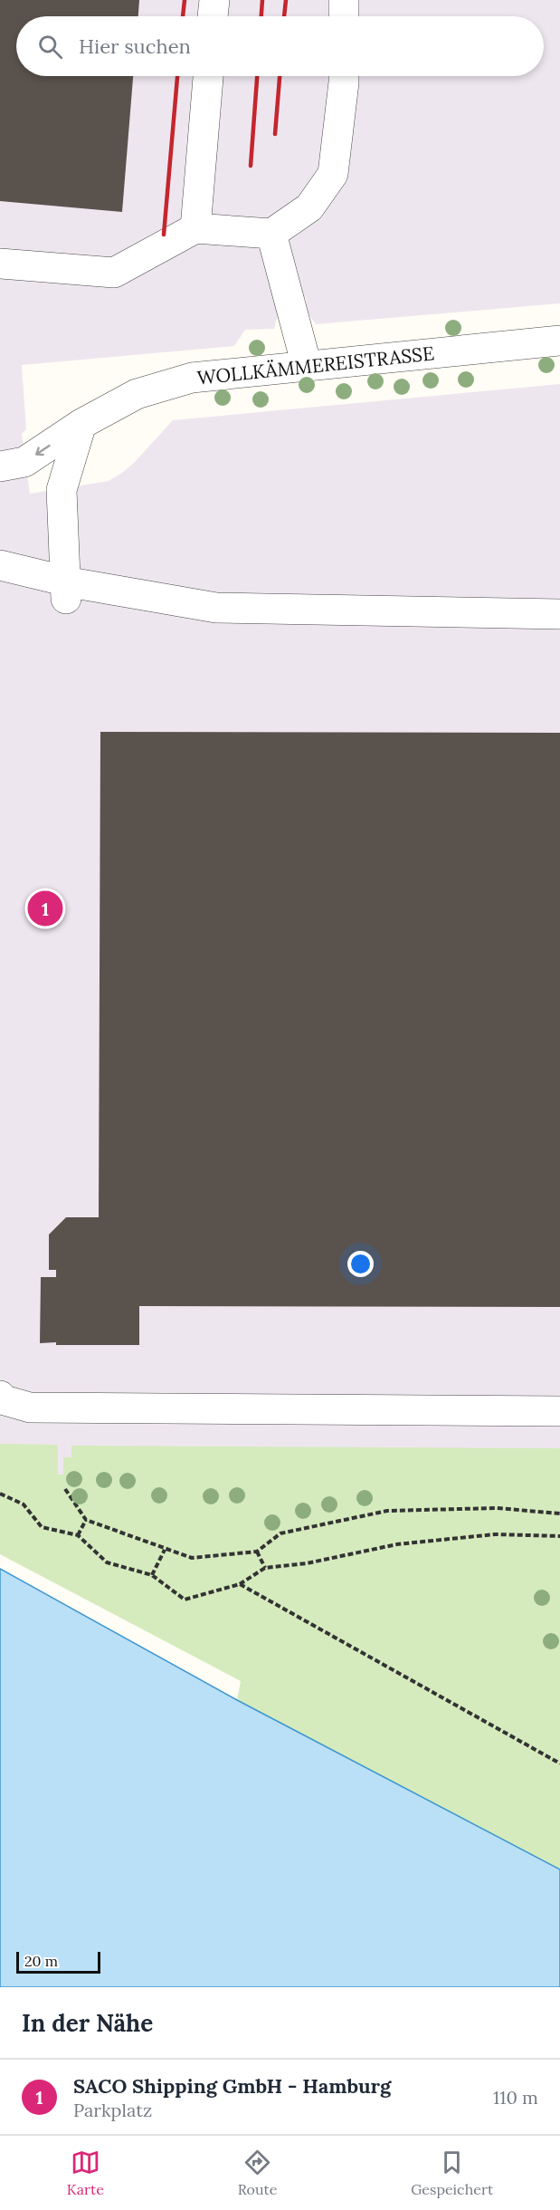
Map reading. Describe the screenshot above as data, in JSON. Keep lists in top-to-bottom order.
{
  "streets": {
    "street": ["WOLLKÄMMEREISTRASSE"]
  },
  "scale_bar": "20 m",
  "page": {
    "search": "Hier suchen",
    "pins": "1",
    "scale": "20 m",
    "heading": "In der Nähe",
    "list": [
      {
        "mark": "1",
        "name": "SACO Shipping GmbH - Hamburg",
        "note": "Parkplatz",
        "value": "110 m"
      }
    ],
    "nav": ["Karte", "Route", "Gespeichert"]
  }
}
